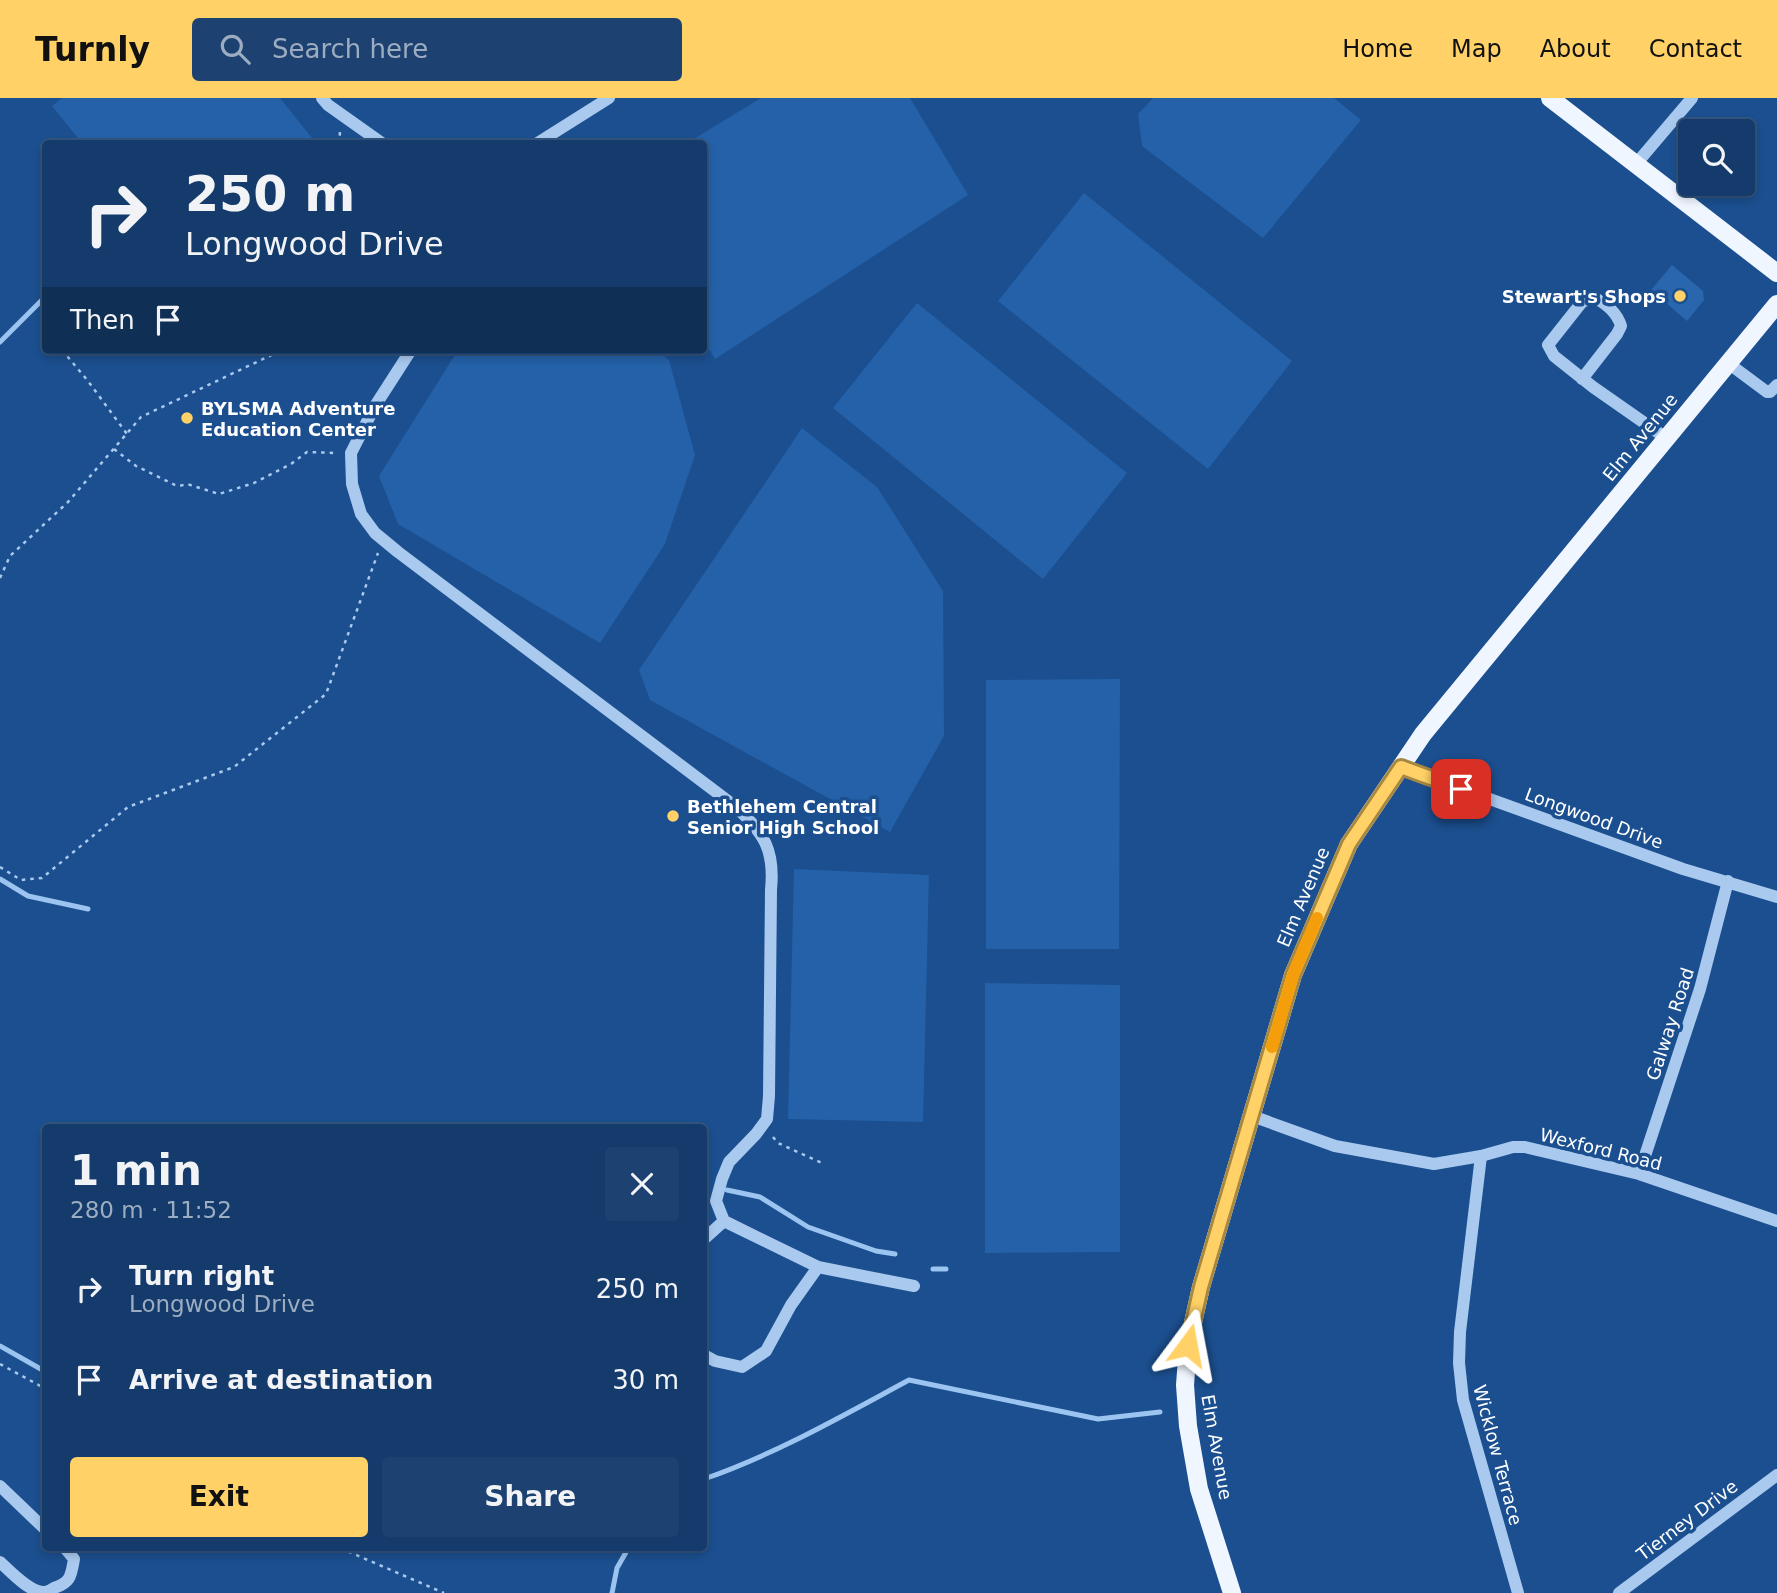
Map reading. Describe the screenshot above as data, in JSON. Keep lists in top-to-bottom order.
{
  "streets": {
    "main road": ["Elm Avenue"],
    "street": [
      "Longwood Drive",
      "Galway Road",
      "Wexford Road",
      "Wicklow Terrace",
      "Tierney Drive"
    ]
  },
  "crossings": [
    ["Elm Avenue", "Longwood Drive"],
    ["Elm Avenue", "Wexford Road"],
    ["Longwood Drive", "Galway Road"],
    ["Galway Road", "Wexford Road"],
    ["Wexford Road", "Wicklow Terrace"]
  ],
  "places": ["Stewart's Shops", "BYLSMA Adventure Education Center", "Bethlehem Central Senior High School"],
  "page": {
    "header": "Turnly",
    "search": "Search here",
    "nav": [
      "Home",
      "Map",
      "About",
      "Contact"
    ],
    "turn": ["250 m", "Longwood Drive"],
    "then": "Then",
    "heading": ["1 min", "280 m · 11:52"],
    "list": [
      {
        "name": "Turn right",
        "note": "Longwood Drive",
        "value": "250 m"
      },
      {
        "name": "Arrive at destination",
        "value": "30 m"
      }
    ],
    "buttons": ["Exit", "Share"]
  }
}
